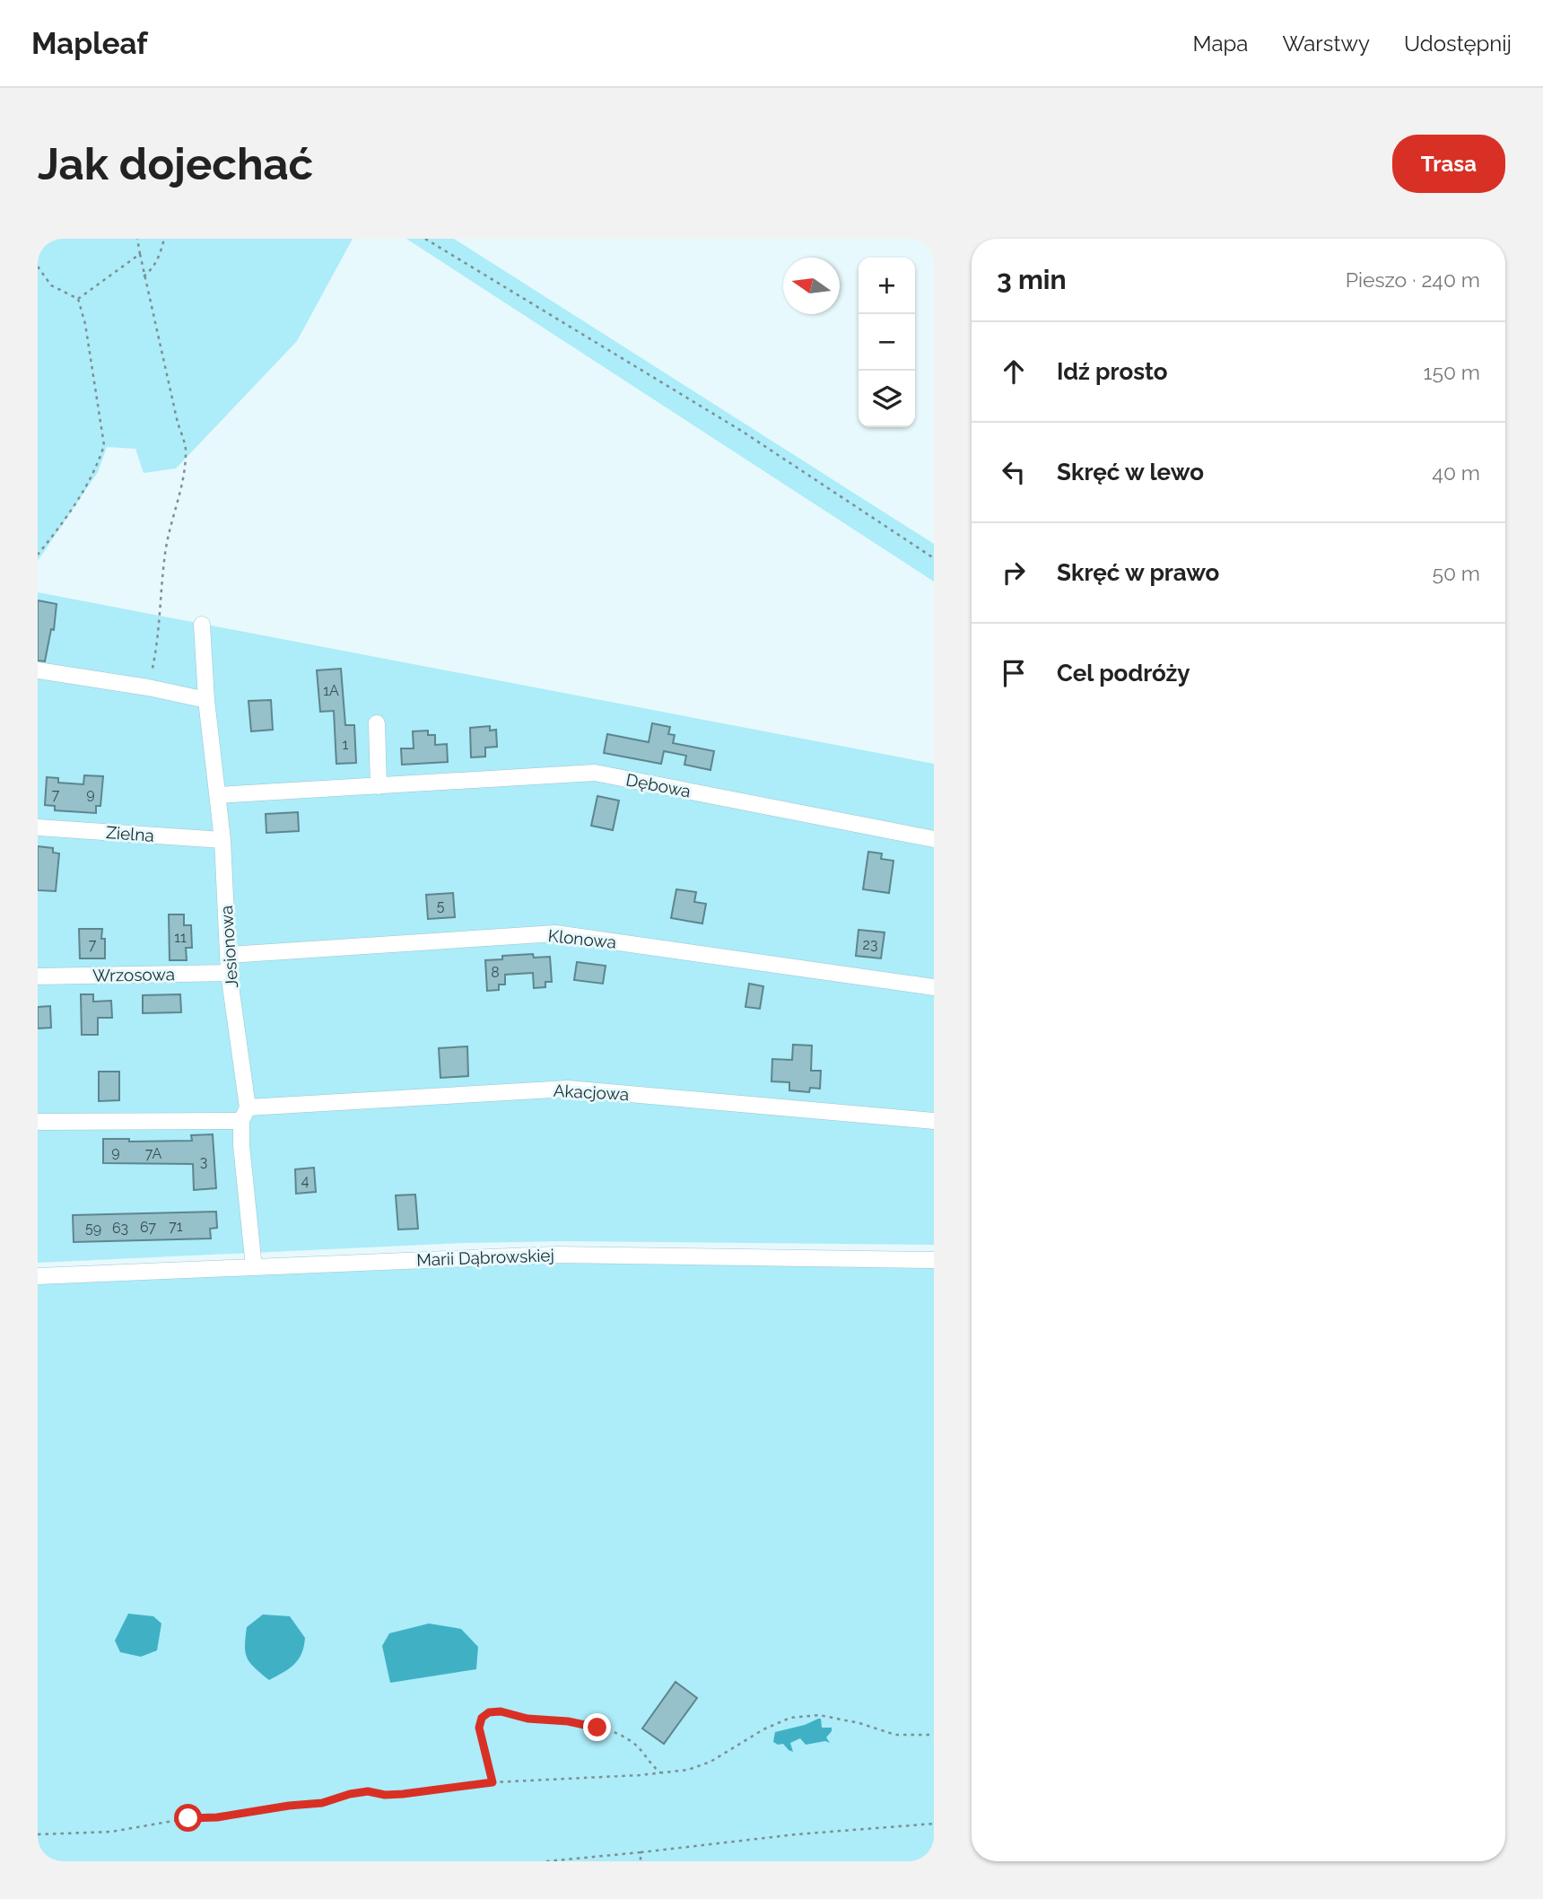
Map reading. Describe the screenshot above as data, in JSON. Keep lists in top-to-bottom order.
{
  "streets": {
    "street": [
      "Dębowa",
      "Zielna",
      "Klonowa",
      "Jesionowa",
      "Wrzosowa",
      "Akacjowa",
      "Marii Dąbrowskiej"
    ]
  },
  "crossings": [
    ["Dębowa", "Jesionowa"],
    ["Zielna", "Jesionowa"],
    ["Klonowa", "Jesionowa"],
    ["Jesionowa", "Wrzosowa"],
    ["Jesionowa", "Akacjowa"],
    ["Jesionowa", "Marii Dąbrowskiej"]
  ],
  "house_numbers": [
    "1A",
    "1",
    "9",
    "7",
    "5",
    "11",
    "7",
    "23",
    "8",
    "9",
    "7A",
    "3",
    "4",
    "71",
    "67",
    "59",
    "63"
  ],
  "north": "left",
  "page": {
    "header": "Mapleaf",
    "nav": ["Mapa", "Warstwy", "Udostępnij"],
    "buttons": "Trasa",
    "title": "Jak dojechać",
    "heading": ["3 min", "Pieszo · 240 m"],
    "map_buttons": ["+", "−"],
    "list": [
      ["Idź prosto", "150 m"],
      ["Skręć w lewo", "40 m"],
      ["Skręć w prawo", "50 m"],
      "Cel podróży"
    ]
  }
}
